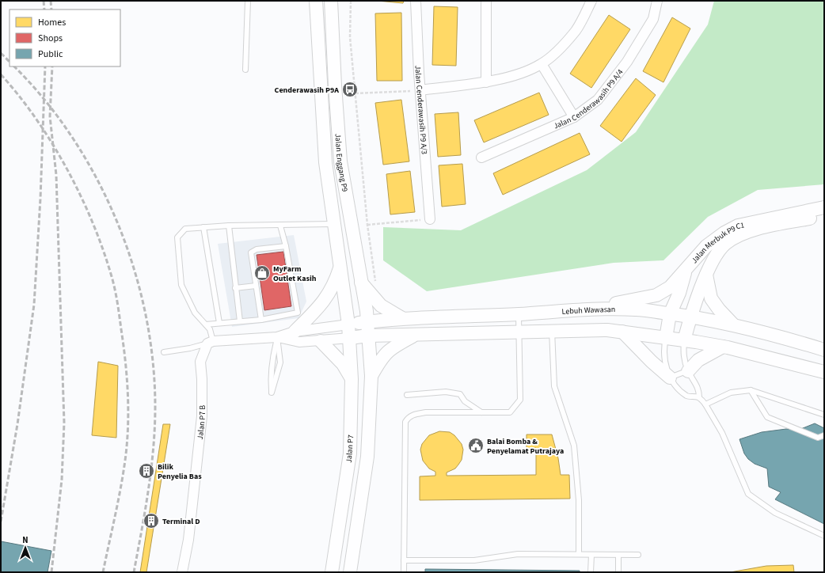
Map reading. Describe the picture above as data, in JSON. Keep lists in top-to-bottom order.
{
  "streets": {
    "main road": [
      "Jalan Enggang P9",
      "Jalan Merbuk P9 C1",
      "Lebuh Wawasan",
      "Jalan P7"
    ],
    "street": ["Jalan Cenderawasih P9 A/4", "Jalan Cenderawasih P9 A/3", "Jalan P7 B"]
  },
  "crossings": [
    ["Jalan Enggang P9", "Lebuh Wawasan"],
    ["Jalan Enggang P9", "Jalan P7"],
    ["Jalan Merbuk P9 C1", "Lebuh Wawasan"],
    ["Lebuh Wawasan", "Jalan P7"]
  ],
  "places": {
    "bus stop": ["Cenderawasih P9A"],
    "shop": ["MyFarm Outlet Kasih"],
    "public building": ["Balai Bomba & Penyelamat Putrajaya"],
    "building": ["Bilik Penyelia Bas", "Terminal D"]
  },
  "legend": ["Homes", "Shops", "Public"],
  "north": "top"
}
